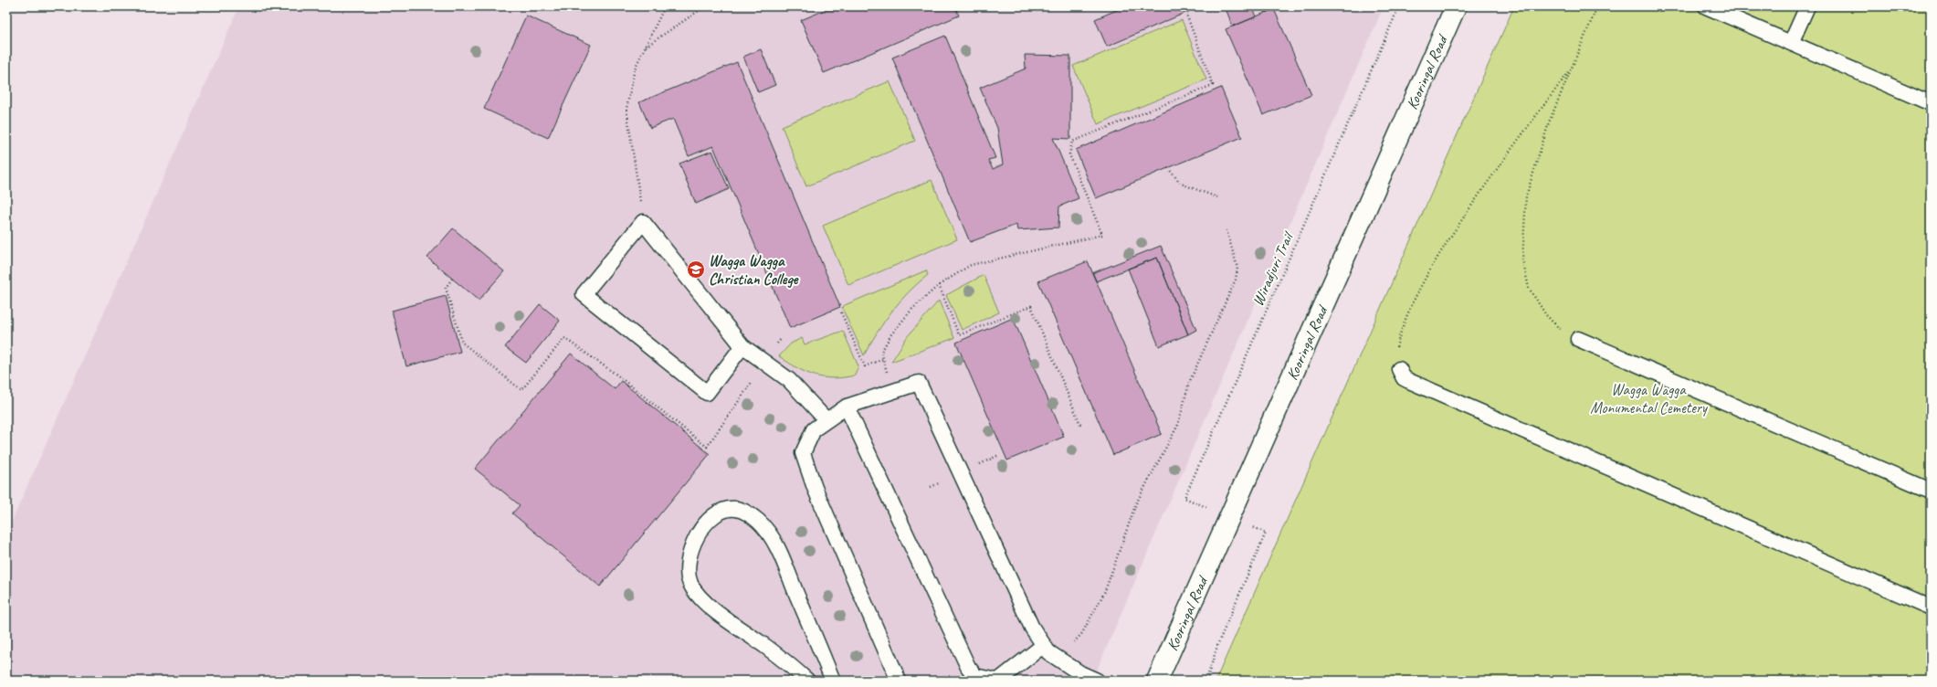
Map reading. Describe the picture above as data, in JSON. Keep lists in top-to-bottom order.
{
  "streets": {
    "main road": ["Kooringal Road"],
    "path": ["Wiradjuri Trail"]
  },
  "crossings": [
    ["Kooringal Road", "Wiradjuri Trail"]
  ],
  "parks": ["Wagga Wagga Monumental Cemetery"],
  "places": {
    "school or university": ["Wagga Wagga Christian College"]
  }
}
